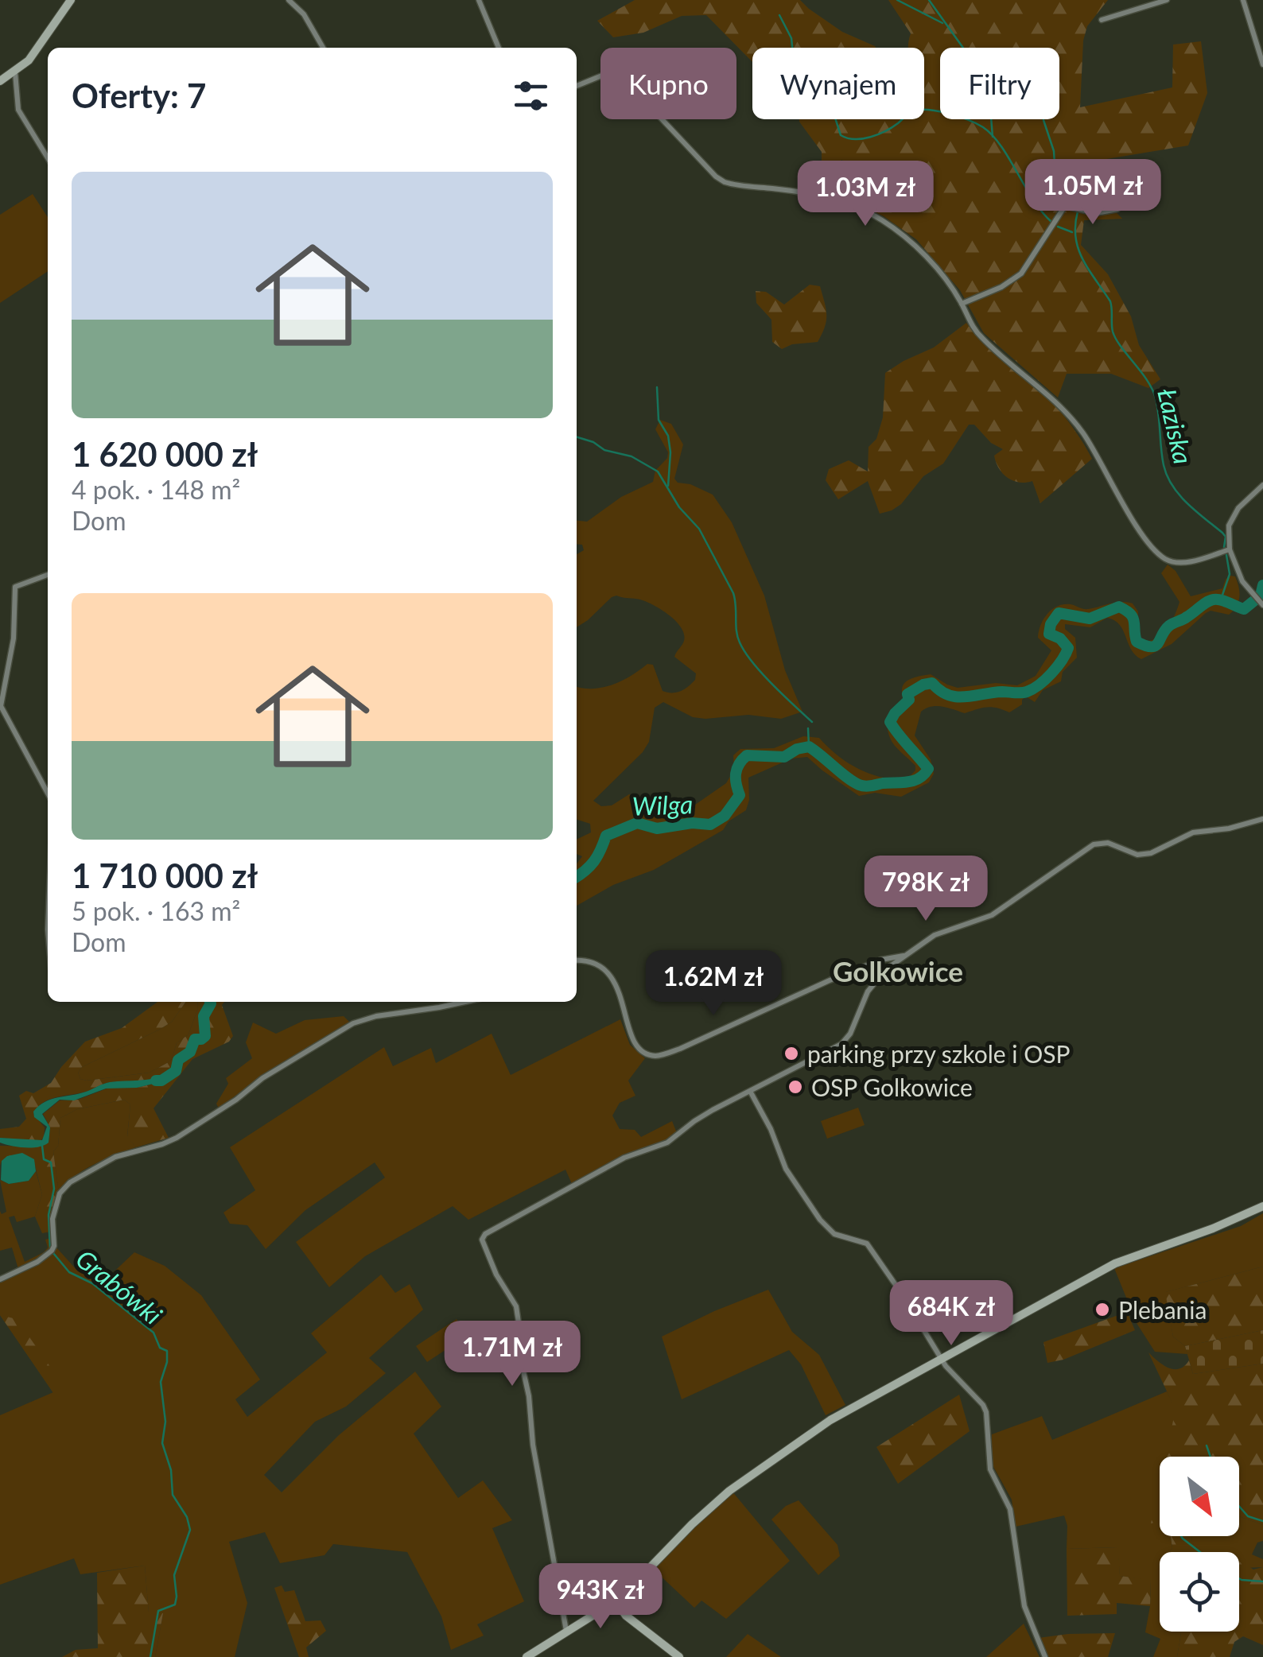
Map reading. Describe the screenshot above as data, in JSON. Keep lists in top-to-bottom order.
{
  "districts": ["Golkowice"],
  "water": ["Łaziska", "Wilga", "Grabówki"],
  "places": ["parking przy szkole i OSP", "OSP Golkowice", "Plebania"],
  "north": "bottom right",
  "page": {
    "chip": ["Kupno", "Wynajem", "Filtry"],
    "heading": "Oferty: 7",
    "list": [
      {
        "name": "1 620 000 zł",
        "note": "4 pok. · 148 m² · Dom"
      },
      {
        "name": "1 710 000 zł",
        "note": "5 pok. · 163 m² · Dom"
      }
    ],
    "price": [
      "1.05M zł",
      "1.03M zł",
      "798K zł",
      "1.62M zł",
      "684K zł",
      "1.71M zł",
      "943K zł"
    ]
  }
}
